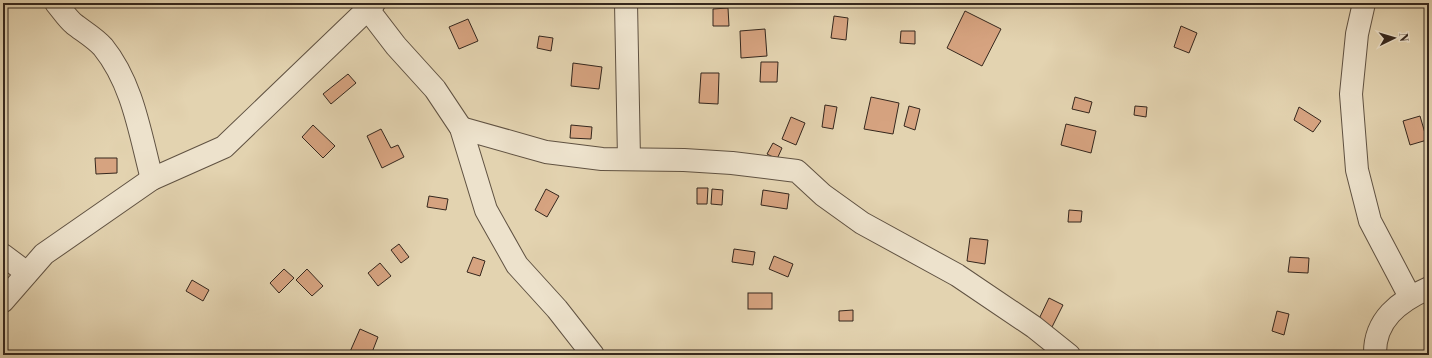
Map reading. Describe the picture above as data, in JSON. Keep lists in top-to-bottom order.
{
  "north": "right"
}
